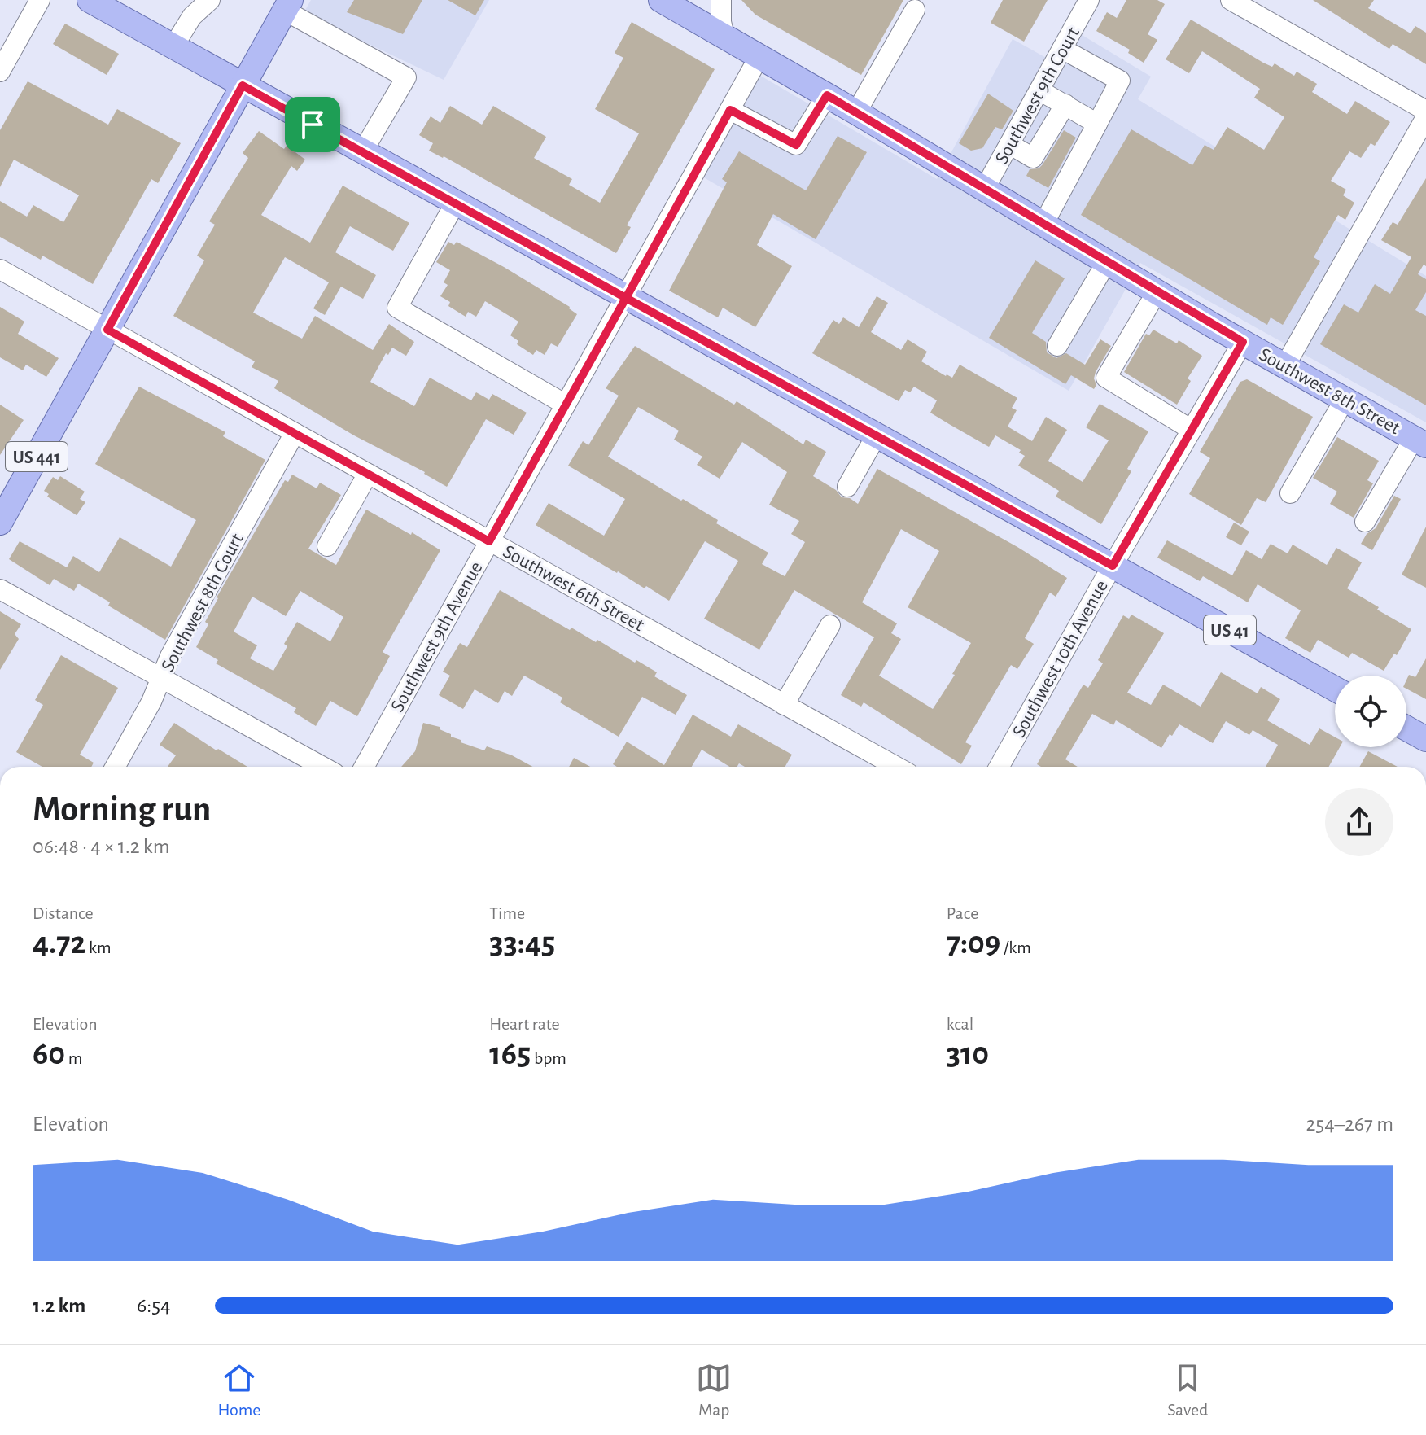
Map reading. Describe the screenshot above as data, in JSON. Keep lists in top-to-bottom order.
{
  "streets": {
    "main road": ["Southwest 8th Street", "US 441", "US 41"],
    "street": [
      "Southwest 9th Court",
      "Southwest 6th Street",
      "Southwest 8th Court",
      "Southwest 9th Avenue",
      "Southwest 10th Avenue"
    ]
  },
  "crossings": [
    ["Southwest 9th Court", "Southwest 8th Street"],
    ["Southwest 8th Street", "Southwest 9th Avenue"],
    ["Southwest 8th Street", "Southwest 10th Avenue"],
    ["US 441", "Southwest 6th Street"],
    ["US 441", "US 41"],
    ["Southwest 6th Street", "Southwest 8th Court"],
    ["Southwest 6th Street", "Southwest 9th Avenue"],
    ["US 41", "Southwest 9th Avenue"],
    ["US 41", "Southwest 10th Avenue"]
  ],
  "page": {
    "heading": ["Morning run", "06:48 · 4 × 1.2 km"],
    "stats": [
      ["Distance", "4.72 km"],
      ["Time", "33:45"],
      ["Pace", "7:09 /km"],
      ["Elevation", "60 m"],
      ["Heart rate", "165 bpm"],
      ["kcal", "310"]
    ],
    "chart": ["Elevation", "254–267 m"],
    "list": [
      {
        "name": "1.2 km",
        "note": "6:54"
      }
    ],
    "tabs": ["Home", "Map", "Saved"]
  }
}
